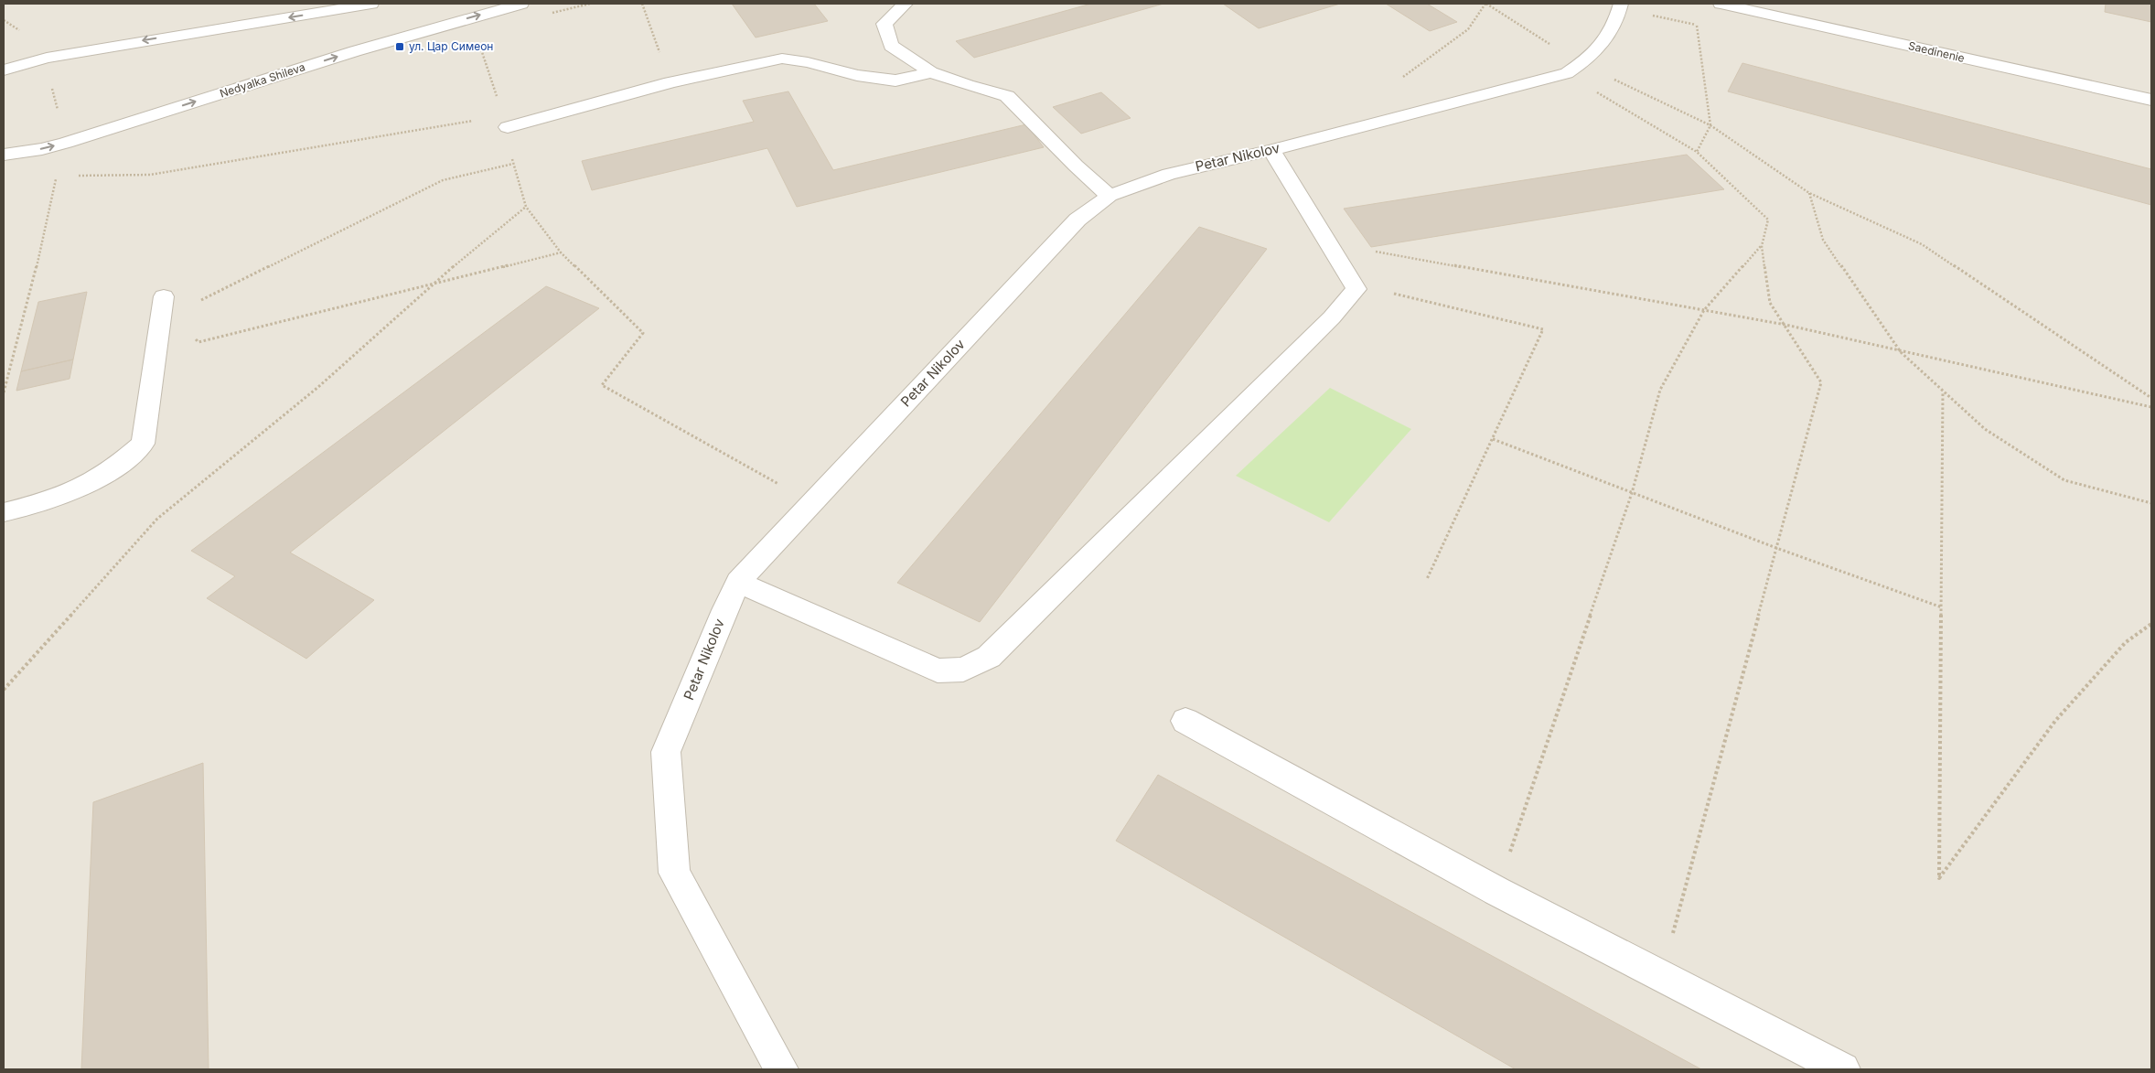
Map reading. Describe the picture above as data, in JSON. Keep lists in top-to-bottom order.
{
  "streets": {
    "street": ["Saedinenie", "Nedyalka Shileva", "Petar Nikolov"]
  },
  "places": {
    "transit": ["ул. Цар Симеон"]
  }
}
